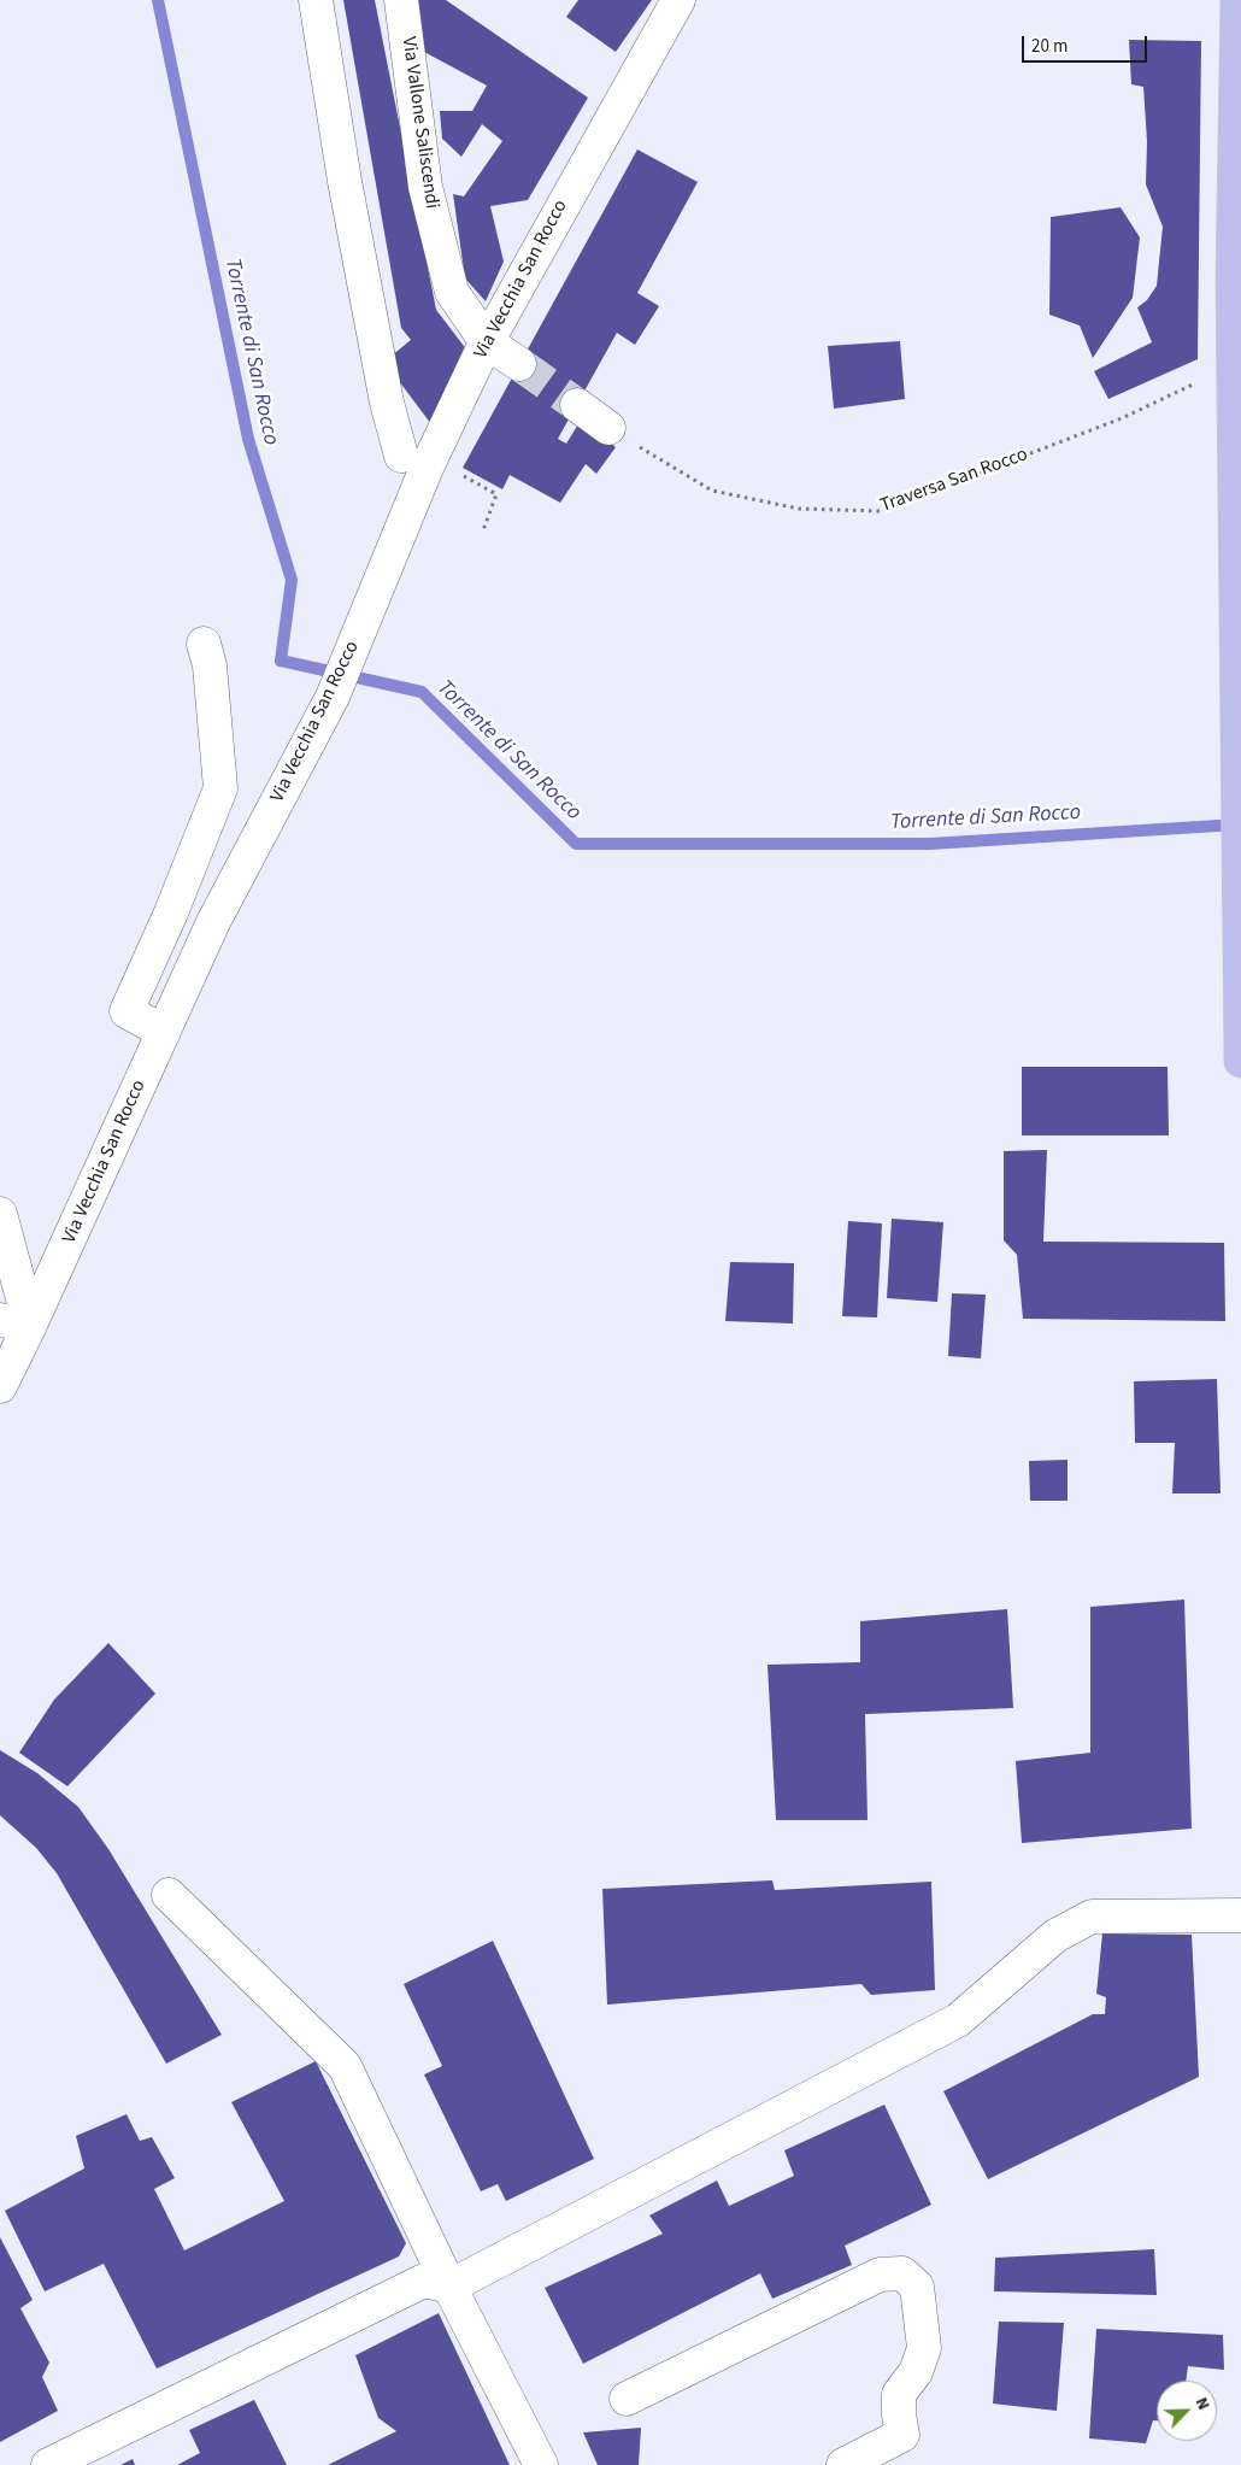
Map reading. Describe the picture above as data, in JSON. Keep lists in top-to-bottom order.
{
  "streets": {
    "street": ["Via Vallone Saliscendi", "Via Vecchia San Rocco"],
    "path": ["Traversa San Rocco"]
  },
  "crossings": [
    ["Via Vallone Saliscendi", "Via Vecchia San Rocco"]
  ],
  "water": ["Torrente di San Rocco"],
  "scale_bar": "20 m",
  "north": "top right"
}
